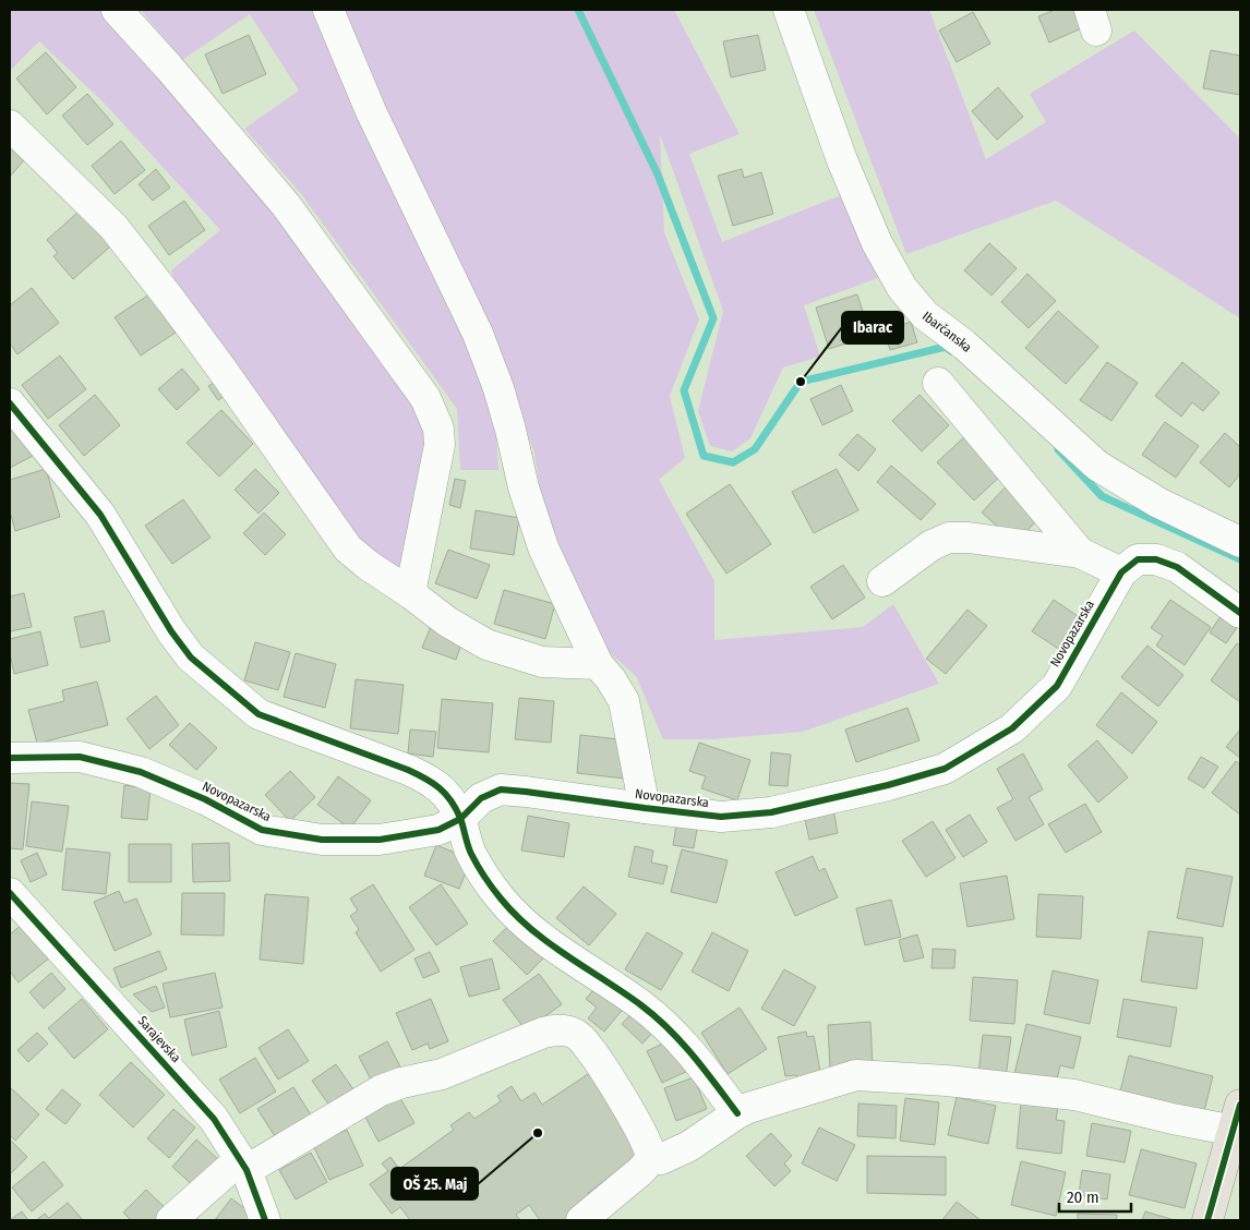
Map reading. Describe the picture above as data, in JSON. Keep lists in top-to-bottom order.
{
  "streets": {
    "street": ["Ibarčanska", "Novopazarska", "Sarajevska"]
  },
  "places": ["Ibarac", "OŠ 25. Maj"],
  "scale_bar": "20 m"
}
